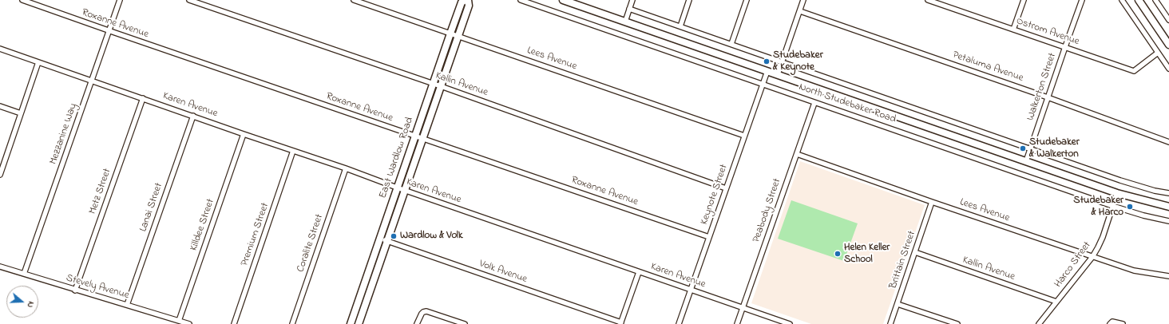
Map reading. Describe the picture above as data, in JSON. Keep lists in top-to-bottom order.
{
  "streets": {
    "main road": ["North Studebaker Road", "East Wardlow Road"],
    "street": [
      "Roxanne Avenue",
      "Ostrom Avenue",
      "Lees Avenue",
      "Petaluma Avenue",
      "Kallin Avenue",
      "Walkerton Street",
      "Karen Avenue",
      "Mezzanine Way",
      "Metz Street",
      "Keynote Street",
      "Lanai Street",
      "Peabody Street",
      "Killdee Street",
      "Premium Street",
      "Coralite Street",
      "Brittain Street",
      "Harco Street",
      "Volk Avenue",
      "Stevely Avenue"
    ]
  },
  "crossings": [
    ["Roxanne Avenue", "Mezzanine Way"],
    ["Roxanne Avenue", "East Wardlow Road"],
    ["Roxanne Avenue", "Keynote Street"],
    ["Ostrom Avenue", "Walkerton Street"],
    ["Lees Avenue", "East Wardlow Road"],
    ["Lees Avenue", "Keynote Street"],
    ["Lees Avenue", "Peabody Street"],
    ["Lees Avenue", "Brittain Street"],
    ["Lees Avenue", "Harco Street"],
    ["Petaluma Avenue", "Walkerton Street"],
    ["Kallin Avenue", "East Wardlow Road"],
    ["Kallin Avenue", "Keynote Street"],
    ["Kallin Avenue", "Brittain Street"],
    ["Kallin Avenue", "Harco Street"],
    ["Walkerton Street", "North Studebaker Road"],
    ["North Studebaker Road", "Keynote Street"],
    ["North Studebaker Road", "Peabody Street"],
    ["North Studebaker Road", "Harco Street"],
    ["Karen Avenue", "Mezzanine Way"],
    ["Karen Avenue", "East Wardlow Road"],
    ["Karen Avenue", "Metz Street"],
    ["Karen Avenue", "Keynote Street"],
    ["Karen Avenue", "Lanai Street"],
    ["Karen Avenue", "Peabody Street"],
    ["Karen Avenue", "Killdee Street"],
    ["Karen Avenue", "Premium Street"],
    ["Karen Avenue", "Coralite Street"],
    ["Mezzanine Way", "Stevely Avenue"],
    ["East Wardlow Road", "Volk Avenue"],
    ["Metz Street", "Stevely Avenue"],
    ["Lanai Street", "Stevely Avenue"],
    ["Killdee Street", "Stevely Avenue"]
  ],
  "places": [
    "Studebaker & Keynote",
    "Studebaker & Walkerton",
    "Studebaker & Harco",
    "Wardlow & Volk",
    "Helen Keller School"
  ],
  "north": "right"
}
